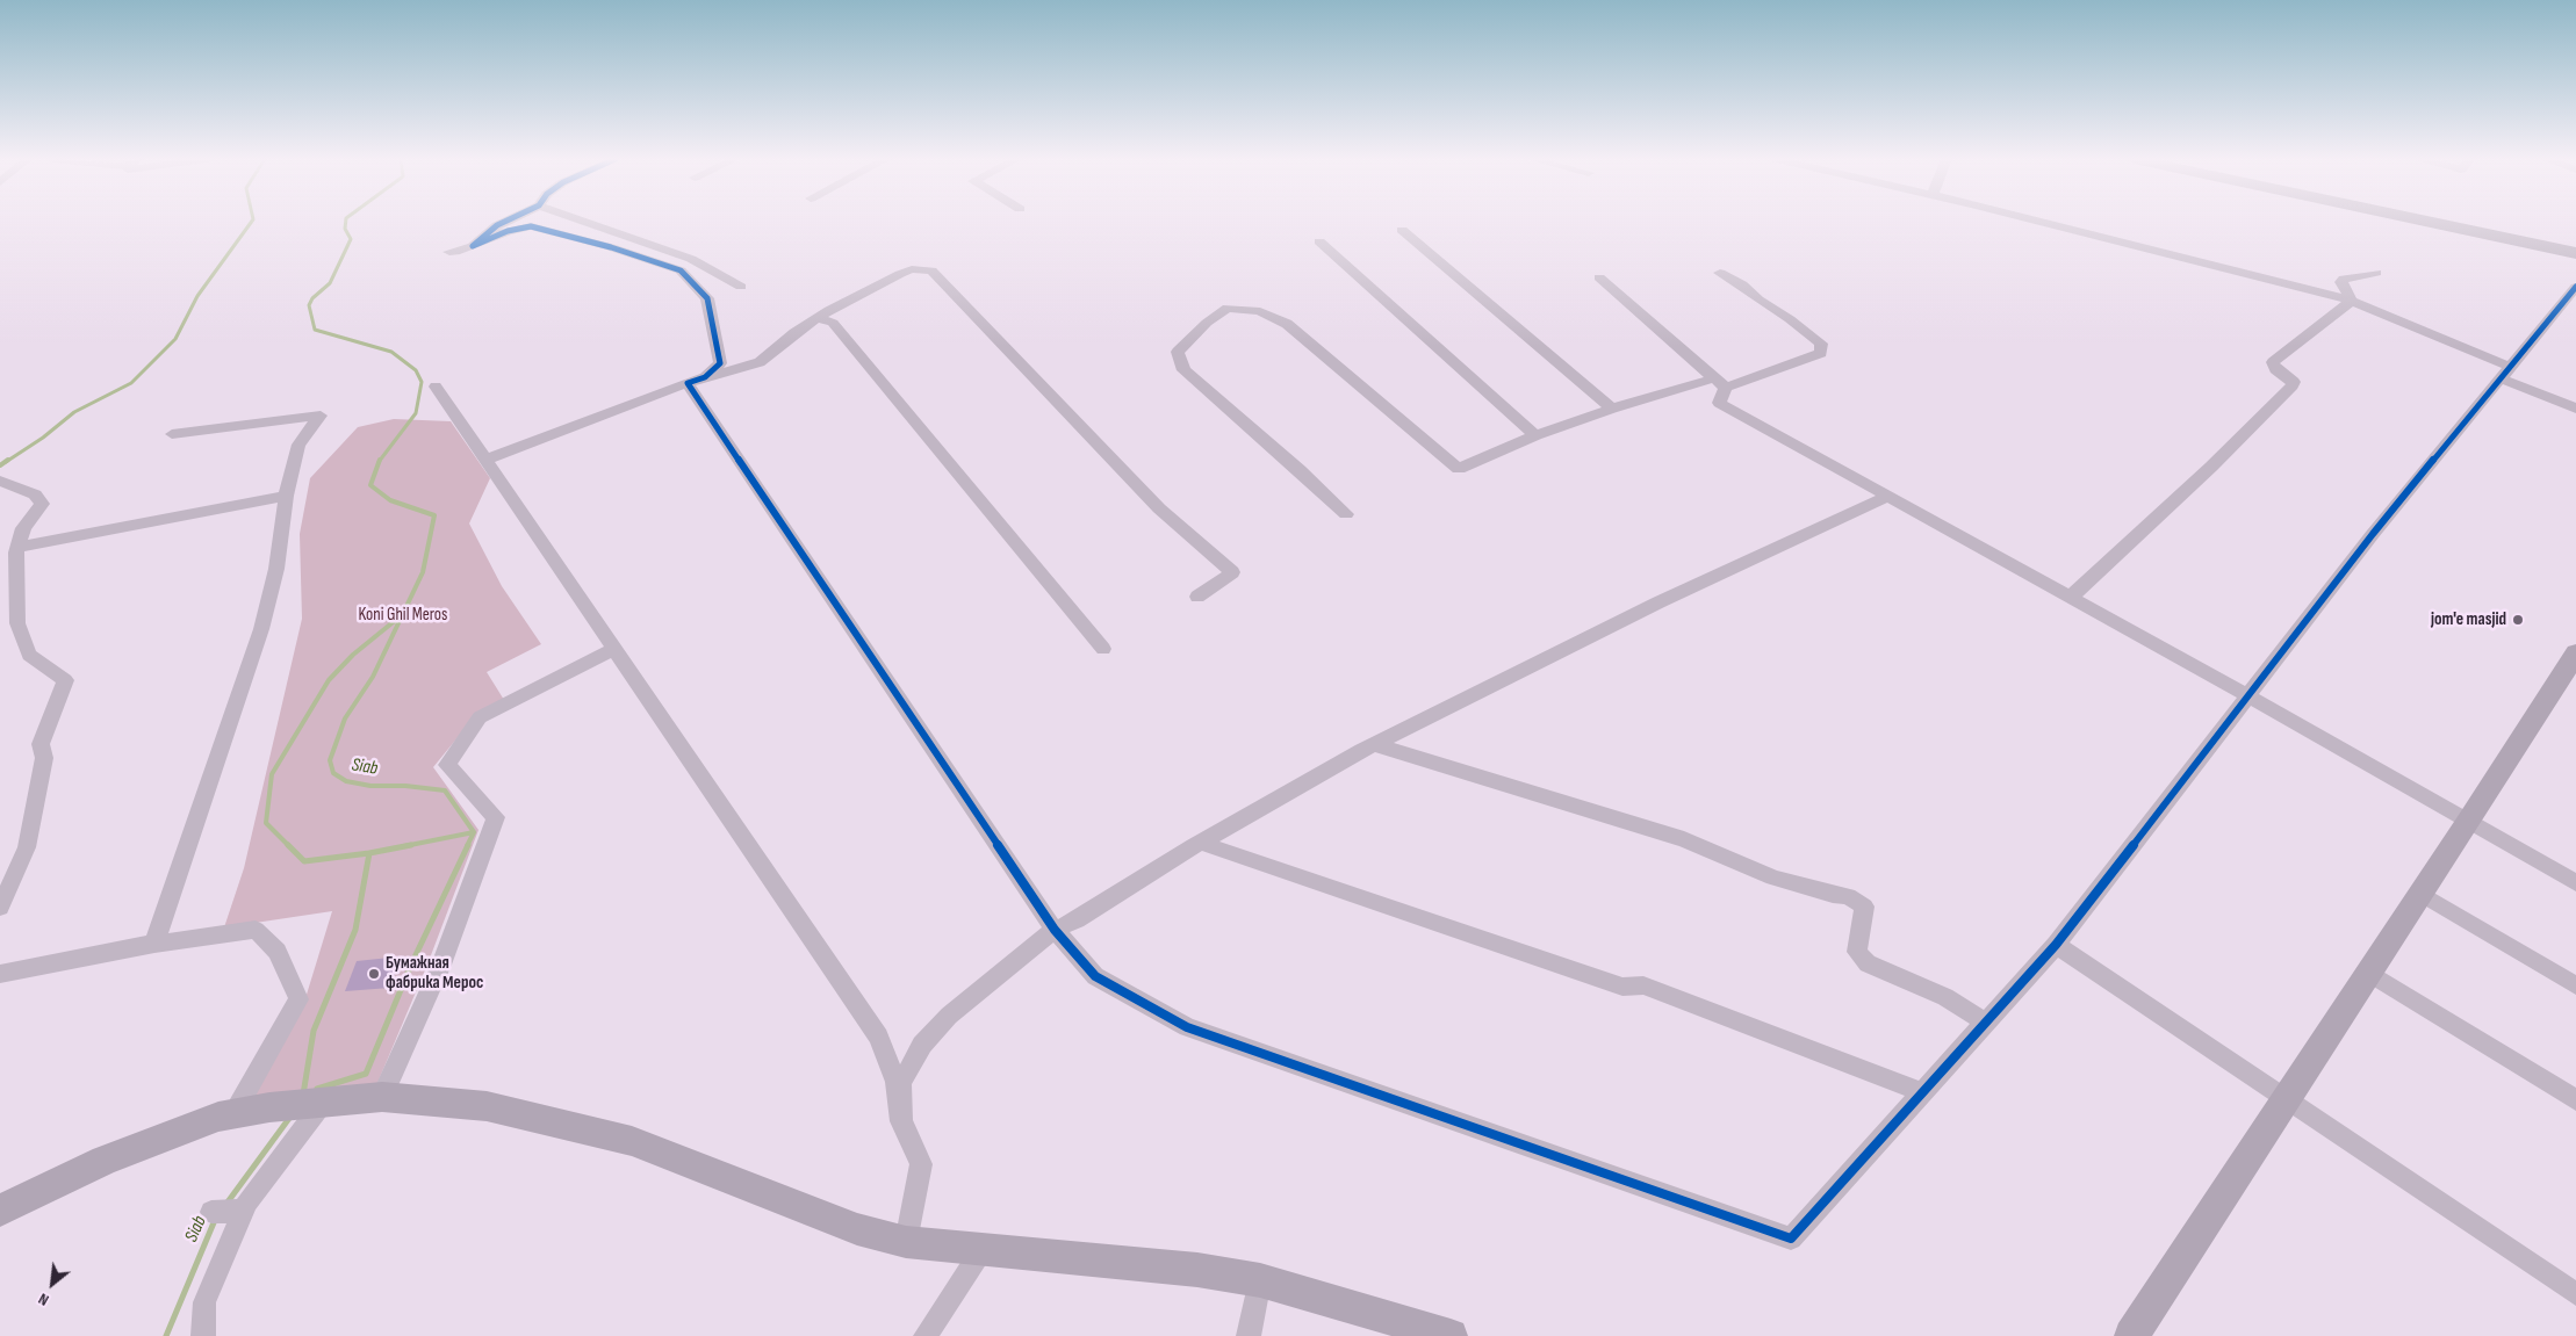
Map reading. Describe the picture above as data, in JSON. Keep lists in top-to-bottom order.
{
  "water": ["Siab"],
  "parks": ["Koni Ghil Meros"],
  "places": ["jom'e masjid", "Бумажная фабрика Мерос"],
  "north": "bottom left"
}
